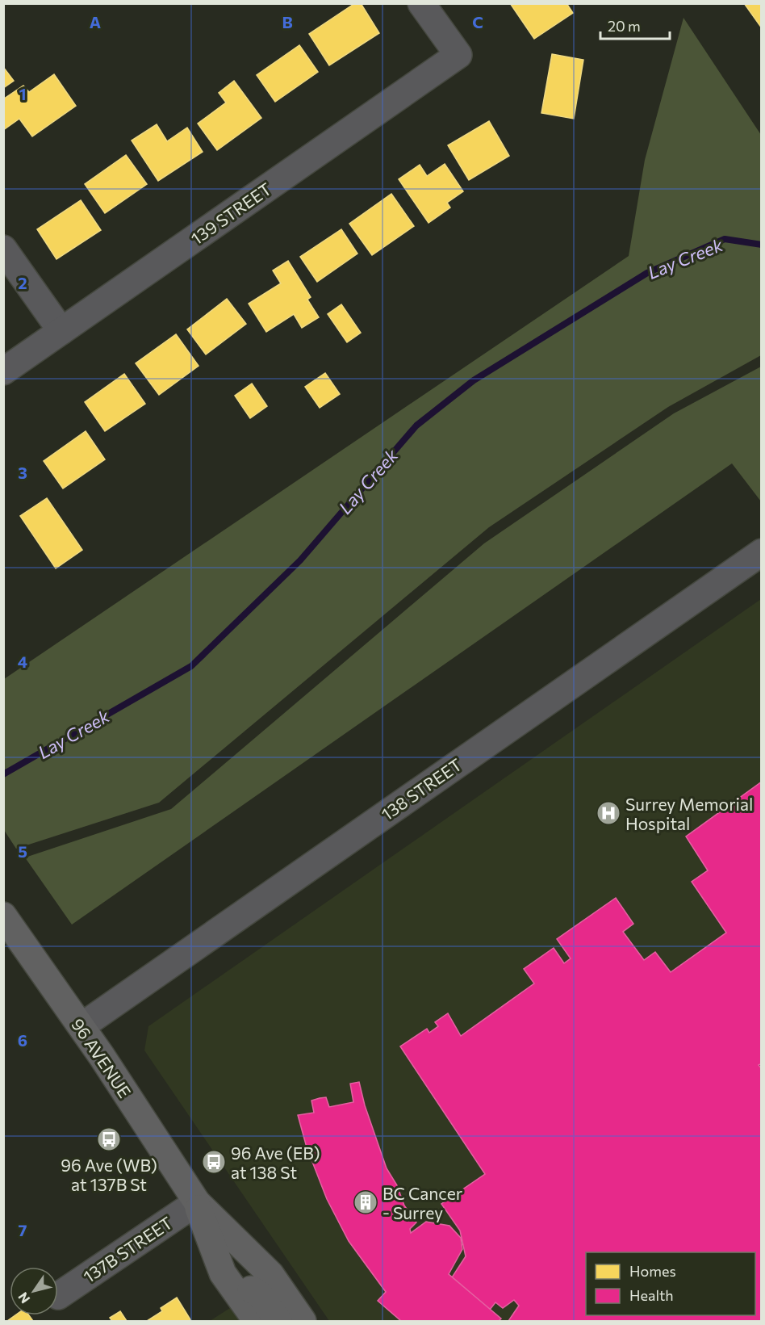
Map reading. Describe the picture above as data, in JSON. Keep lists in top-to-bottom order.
{
  "streets": {
    "main road": ["96 AVENUE"],
    "street": ["139 STREET", "138 STREET", "137B STREET"]
  },
  "crossings": [
    ["138 STREET", "96 AVENUE"],
    ["96 AVENUE", "137B STREET"]
  ],
  "water": ["Lay Creek"],
  "places": {
    "hospital": ["Surrey Memorial Hospital"],
    "bus stop": ["96 Ave (WB) at 137B St", "96 Ave (EB) at 138 St"],
    "building": ["BC Cancer - Surrey"]
  },
  "legend": ["Homes", "Health"],
  "scale_bar": "20 m",
  "north": "bottom left",
  "grid": {
    "columns": ["A", "B", "C"],
    "rows": [
      "1",
      "2",
      "3",
      "4",
      "5",
      "6",
      "7"
    ]
  }
}
